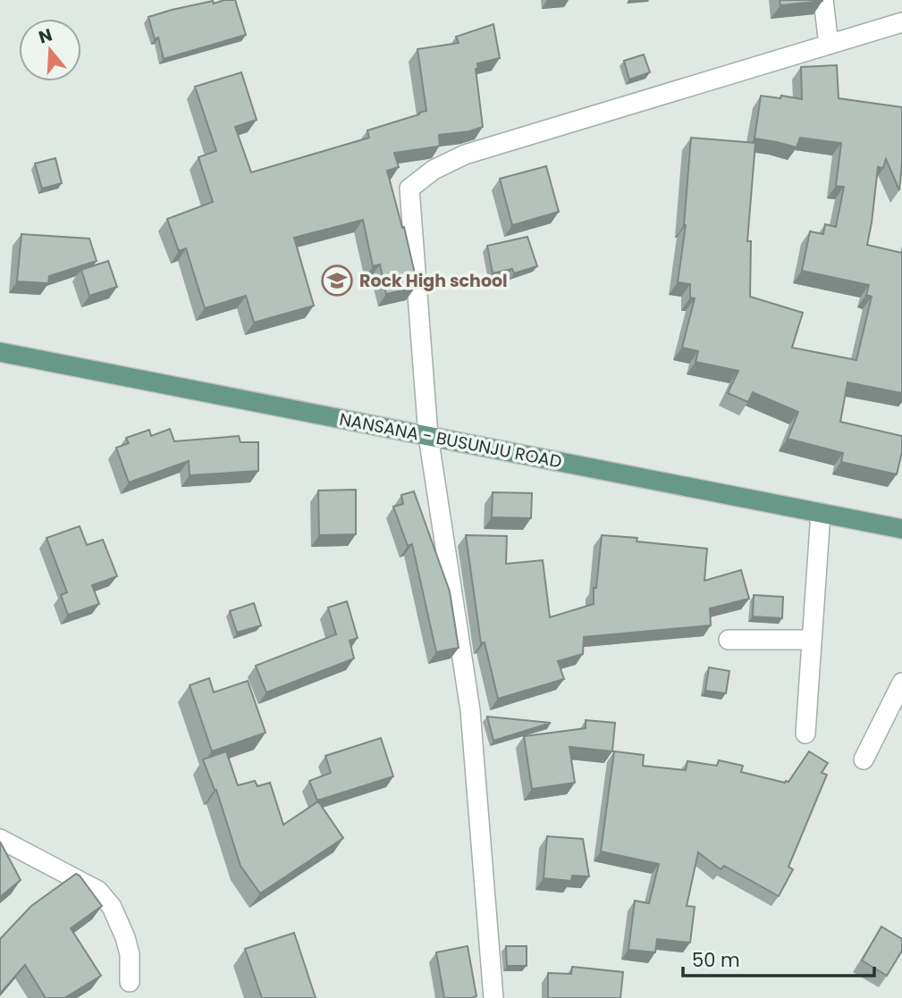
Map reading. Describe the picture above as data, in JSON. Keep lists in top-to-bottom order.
{
  "streets": {
    "main road": ["NANSANA - BUSUNJU ROAD"]
  },
  "places": {
    "school or university": ["Rock High school"]
  },
  "scale_bar": "50 m",
  "north": "top"
}
